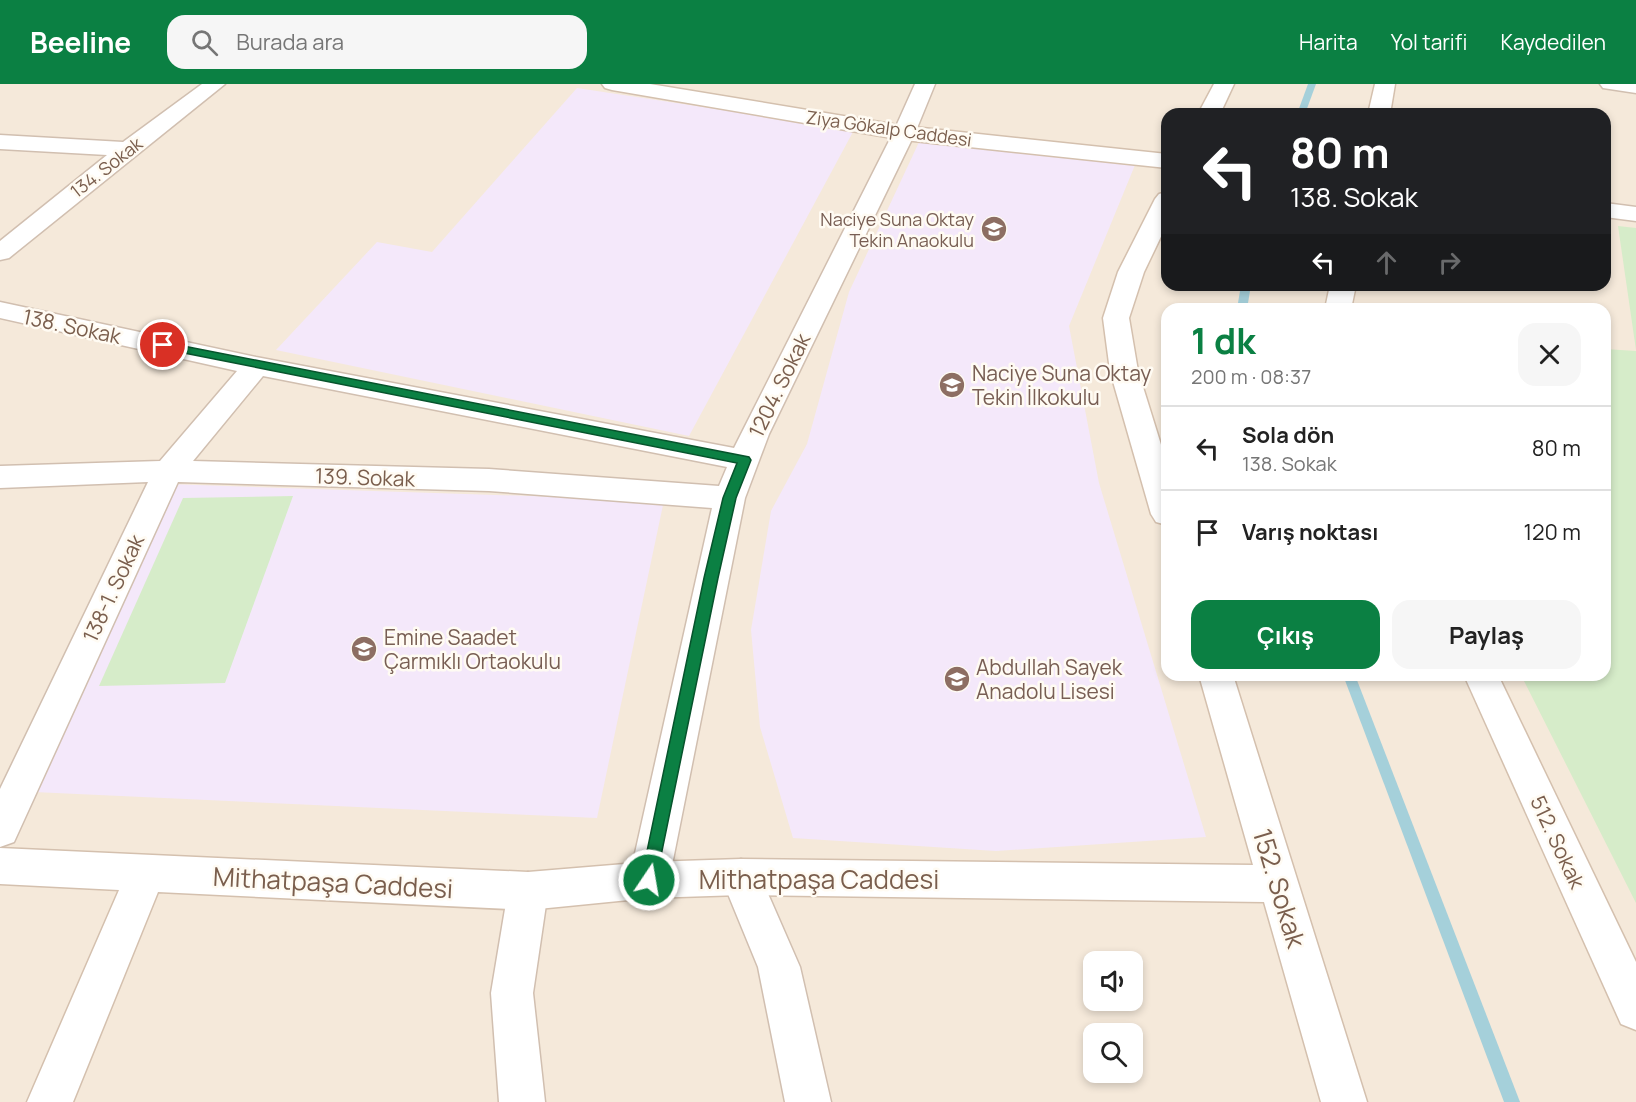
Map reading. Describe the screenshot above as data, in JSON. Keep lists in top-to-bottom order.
{
  "streets": {
    "street": [
      "Ziya Gökalp Caddesi",
      "134. Sokak",
      "138. Sokak",
      "1204. Sokak",
      "139. Sokak",
      "138-1. Sokak",
      "512. Sokak",
      "Mithatpaşa Caddesi",
      "152. Sokak"
    ]
  },
  "crossings": [
    ["Ziya Gökalp Caddesi", "1204. Sokak"],
    ["138. Sokak", "1204. Sokak"],
    ["138. Sokak", "138-1. Sokak"],
    ["1204. Sokak", "139. Sokak"],
    ["1204. Sokak", "Mithatpaşa Caddesi"],
    ["139. Sokak", "138-1. Sokak"],
    ["Mithatpaşa Caddesi", "152. Sokak"]
  ],
  "places": {
    "school or university": [
      "Naciye Suna Oktay Tekin Anaokulu",
      "Naciye Suna Oktay Tekin İlkokulu",
      "Emine Saadet Çarmıklı Ortaokulu",
      "Abdullah Sayek Anadolu Lisesi"
    ]
  },
  "page": {
    "header": "Beeline",
    "search": "Burada ara",
    "nav": ["Harita", "Yol tarifi", "Kaydedilen"],
    "turn": ["80 m", "138. Sokak"],
    "heading": ["1 dk", "200 m · 08:37"],
    "list": [
      {
        "name": "Sola dön",
        "note": "138. Sokak",
        "value": "80 m"
      },
      {
        "name": "Varış noktası",
        "value": "120 m"
      }
    ],
    "buttons": ["Çıkış", "Paylaş"]
  }
}
